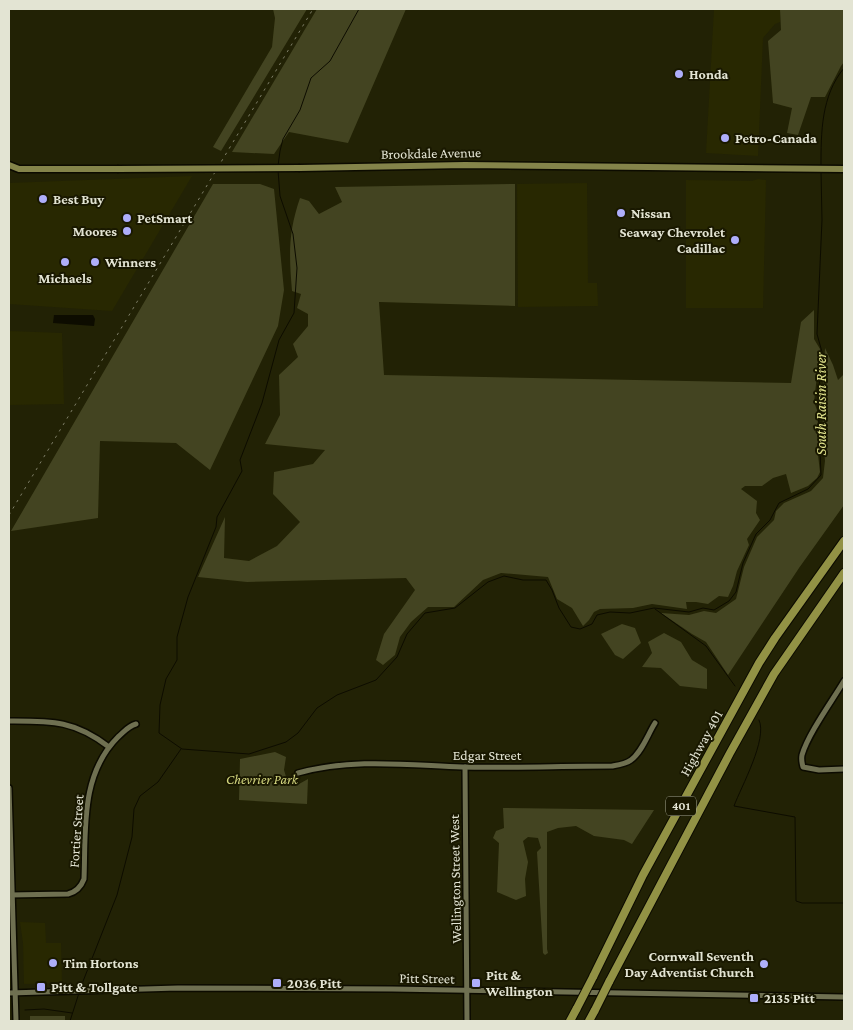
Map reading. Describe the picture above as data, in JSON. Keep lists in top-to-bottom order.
{
  "streets": {
    "highway": ["Highway 401", "401"],
    "main road": ["Brookdale Avenue"],
    "street": [
      "Edgar Street",
      "Fortier Street",
      "Wellington Street West",
      "Pitt Street"
    ]
  },
  "crossings": [
    ["Edgar Street", "Wellington Street West"],
    ["Wellington Street West", "Pitt Street"]
  ],
  "water": ["South Raisin River"],
  "parks": ["Chevrier Park"],
  "places": {
    "other": [
      "Honda",
      "Petro-Canada",
      "Best Buy",
      "Nissan",
      "PetSmart",
      "Moores",
      "Seaway Chevrolet Cadillac",
      "Michaels",
      "Winners",
      "Tim Hortons",
      "Cornwall Seventh Day Adventist Church"
    ],
    "transit": [
      "2036 Pitt",
      "Pitt & Wellington",
      "Pitt & Tollgate",
      "2135 Pitt"
    ]
  }
}
